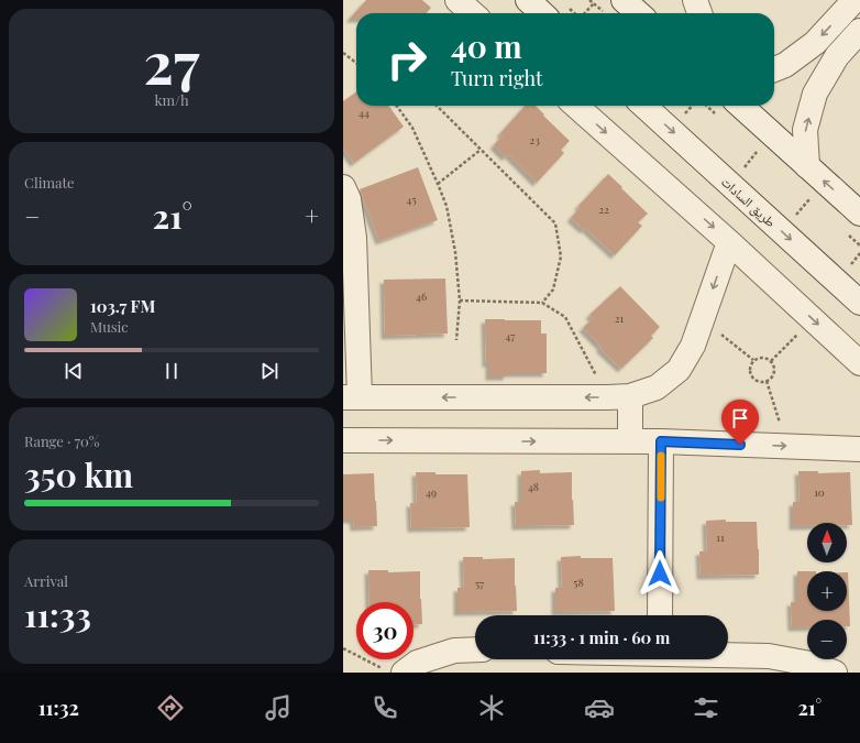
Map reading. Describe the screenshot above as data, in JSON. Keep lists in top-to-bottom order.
{
  "streets": {
    "street": ["طريق السادات"]
  },
  "house_numbers": [
    "44",
    "23",
    "45",
    "22",
    "46",
    "21",
    "47",
    "48",
    "49",
    "10",
    "11",
    "58",
    "57"
  ],
  "north": "top",
  "page": {
    "tile": [
      ["27", "km/h"],
      "Climate",
      ["Range · 70%", "350 km"],
      ["Arrival", "11:33"]
    ],
    "turn": ["40 m", "Turn right"],
    "heat": ["−", "21°", "+"],
    "song": ["103.7 FM", "Music"],
    "map_buttons": ["+", "−"],
    "limit": "30",
    "trip": "11:33 · 1 min · 60 m",
    "tabs": ["11:32", "21°"]
  }
}
